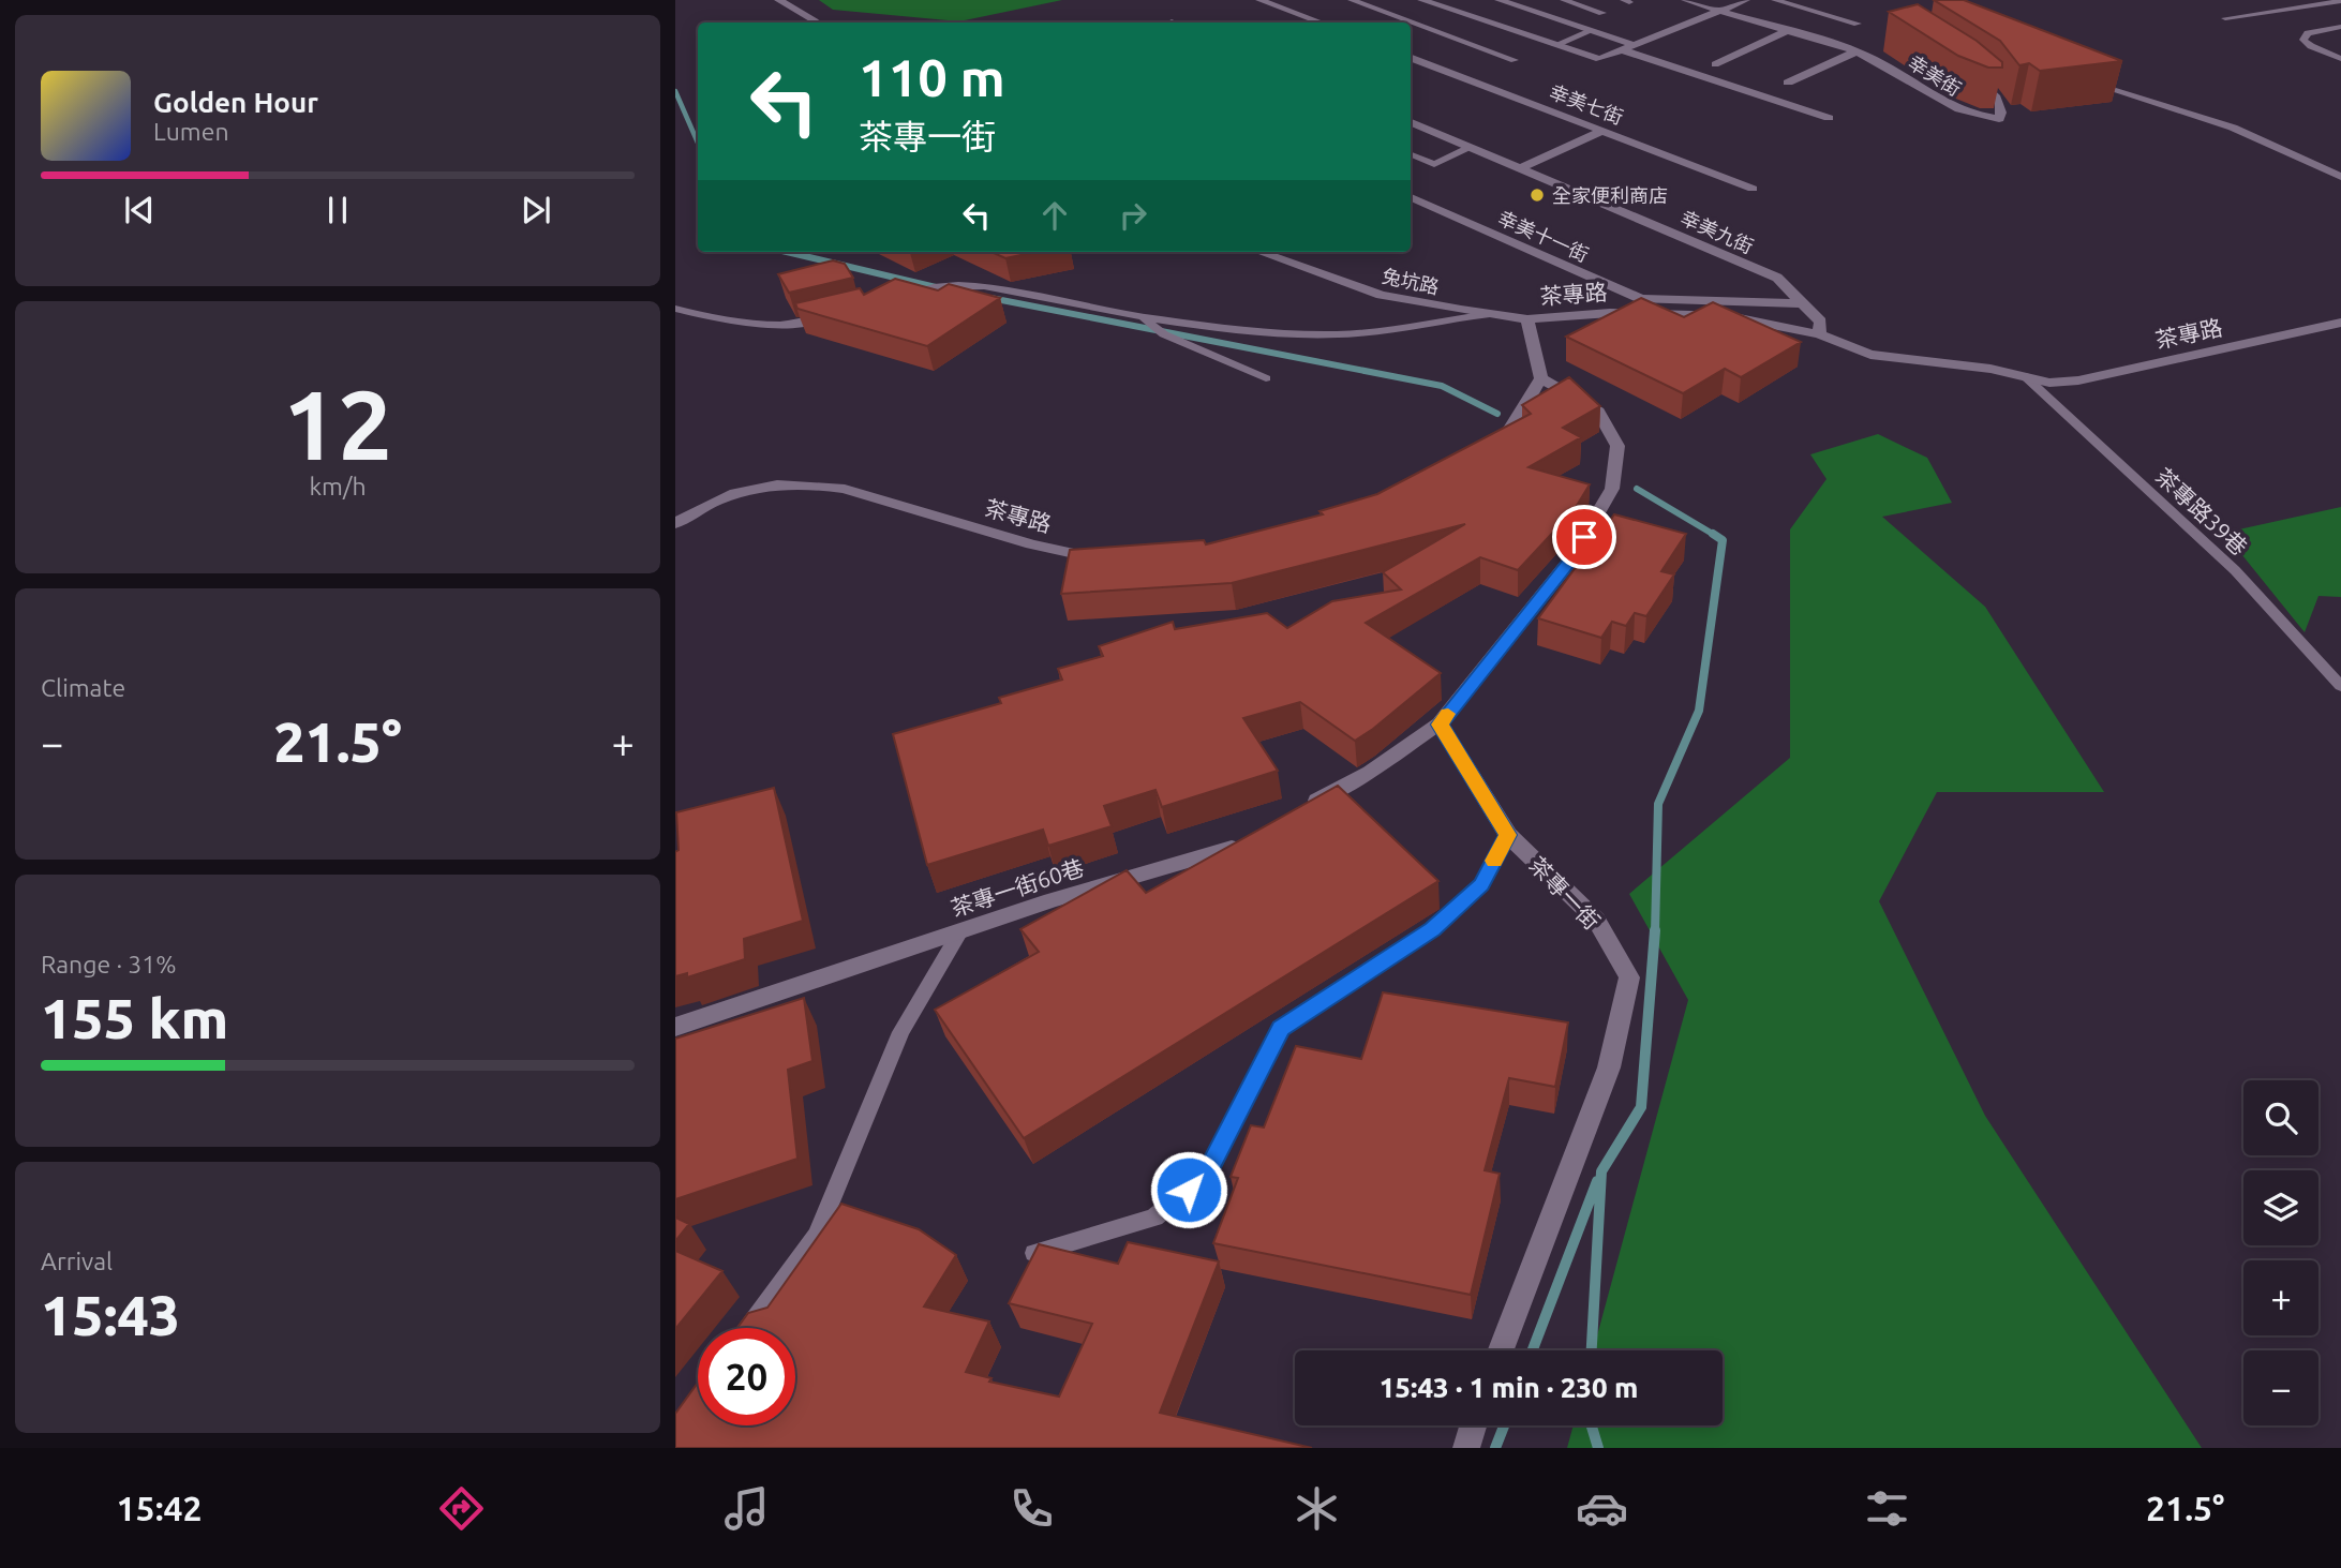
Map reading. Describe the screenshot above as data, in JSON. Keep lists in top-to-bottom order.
{
  "streets": {
    "street": [
      "幸美街",
      "幸美七街",
      "幸美九街",
      "幸美十一街",
      "兔坑路",
      "茶專路",
      "茶專一街60巷",
      "茶專一街"
    ],
    "lane": ["茶專路39巷"]
  },
  "crossings": [
    ["幸美九街", "幸美十一街"],
    ["幸美九街", "茶專路"],
    ["兔坑路", "茶專路"],
    ["茶專路", "茶專路39巷"]
  ],
  "places": ["全家便利商店"],
  "page": {
    "turn": ["110 m", "茶專一街"],
    "song": ["Golden Hour", "Lumen"],
    "tile": [
      ["12", "km/h"],
      "Climate",
      ["Range · 31%", "155 km"],
      ["Arrival", "15:43"]
    ],
    "heat": ["−", "21.5°", "+"],
    "map_buttons": ["+", "−"],
    "limit": "20",
    "trip": "15:43 · 1 min · 230 m",
    "tabs": ["15:42", "21.5°"]
  }
}
